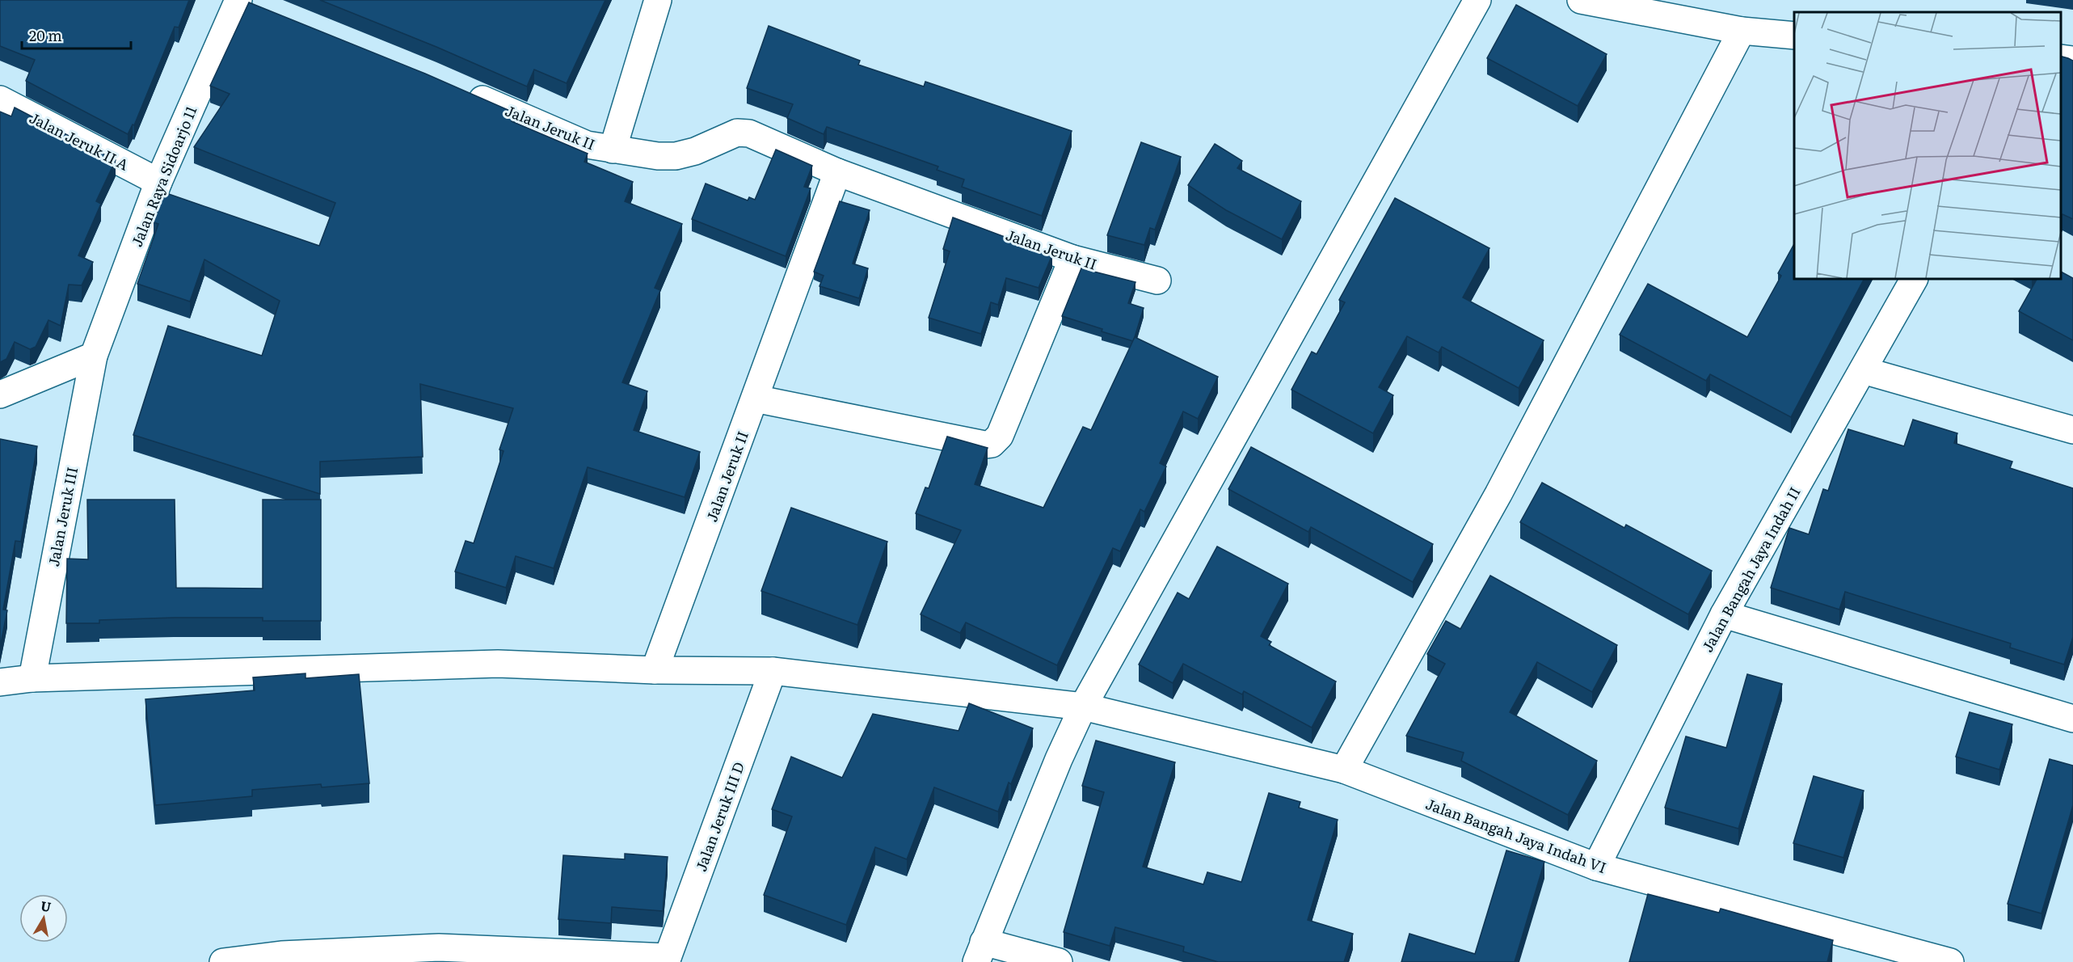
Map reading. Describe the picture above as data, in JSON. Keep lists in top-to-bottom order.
{
  "streets": {
    "street": [
      "Jalan Jeruk II",
      "Jalan Jeruk II A",
      "Jalan Raya Sidoarjo 11",
      "Jalan Jeruk III",
      "Jalan Bangah Jaya Indah II",
      "Jalan Jeruk III D",
      "Jalan Bangah Jaya Indah VI"
    ]
  },
  "crossings": [
    ["Jalan Jeruk II", "Jalan Bangah Jaya Indah VI"],
    ["Jalan Jeruk II A", "Jalan Raya Sidoarjo 11"],
    ["Jalan Raya Sidoarjo 11", "Jalan Jeruk III"],
    ["Jalan Jeruk III", "Jalan Bangah Jaya Indah VI"],
    ["Jalan Bangah Jaya Indah II", "Jalan Bangah Jaya Indah VI"],
    ["Jalan Jeruk III D", "Jalan Bangah Jaya Indah VI"]
  ],
  "scale_bar": "20 m",
  "north": "top"
}
